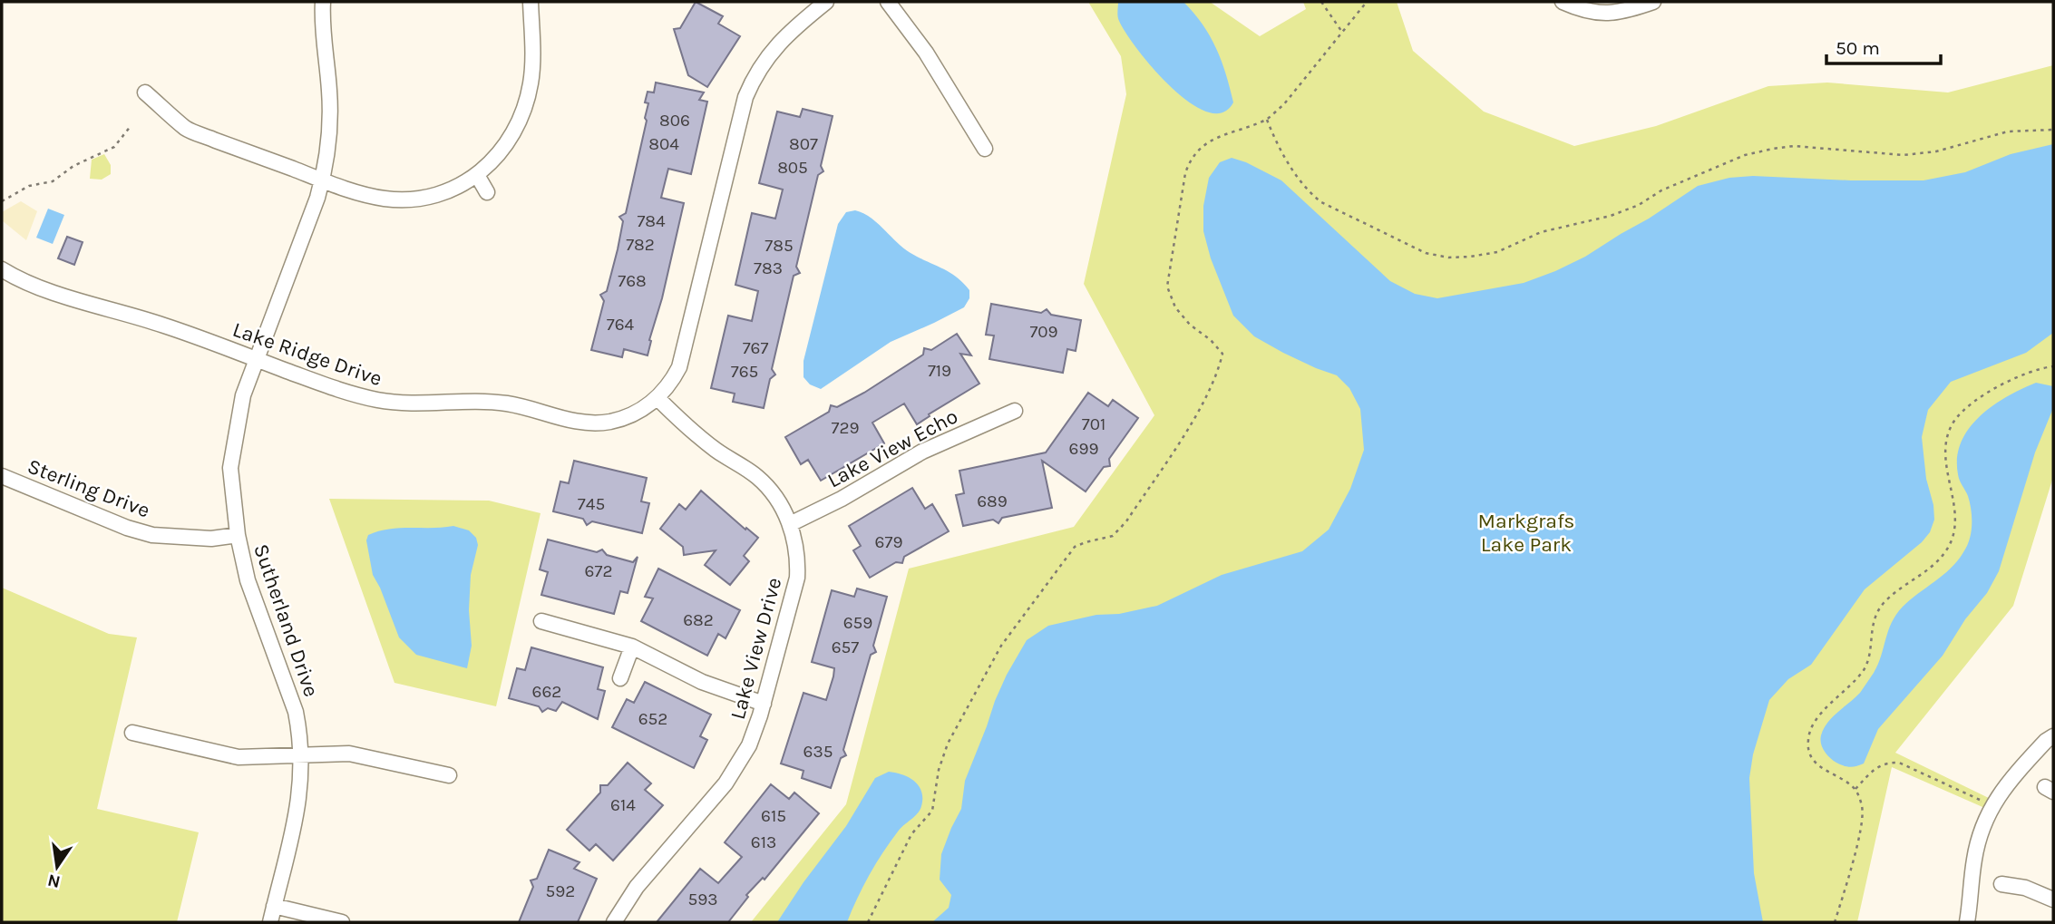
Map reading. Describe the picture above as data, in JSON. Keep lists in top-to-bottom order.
{
  "streets": {
    "street": [
      "Lake Ridge Drive",
      "Lake View Echo",
      "Sterling Drive",
      "Sutherland Drive",
      "Lake View Drive"
    ]
  },
  "crossings": [
    ["Lake Ridge Drive", "Sutherland Drive"],
    ["Lake Ridge Drive", "Lake View Drive"],
    ["Lake View Echo", "Lake View Drive"],
    ["Sterling Drive", "Sutherland Drive"]
  ],
  "parks": ["Markgrafs Lake Park"],
  "house_numbers": [
    "806",
    "804",
    "807",
    "805",
    "784",
    "782",
    "785",
    "783",
    "768",
    "764",
    "709",
    "767",
    "719",
    "765",
    "701",
    "729",
    "699",
    "689",
    "745",
    "679",
    "672",
    "682",
    "659",
    "657",
    "662",
    "652",
    "635",
    "614",
    "615",
    "613",
    "592",
    "593"
  ],
  "scale_bar": "50 m",
  "north": "bottom"
}
